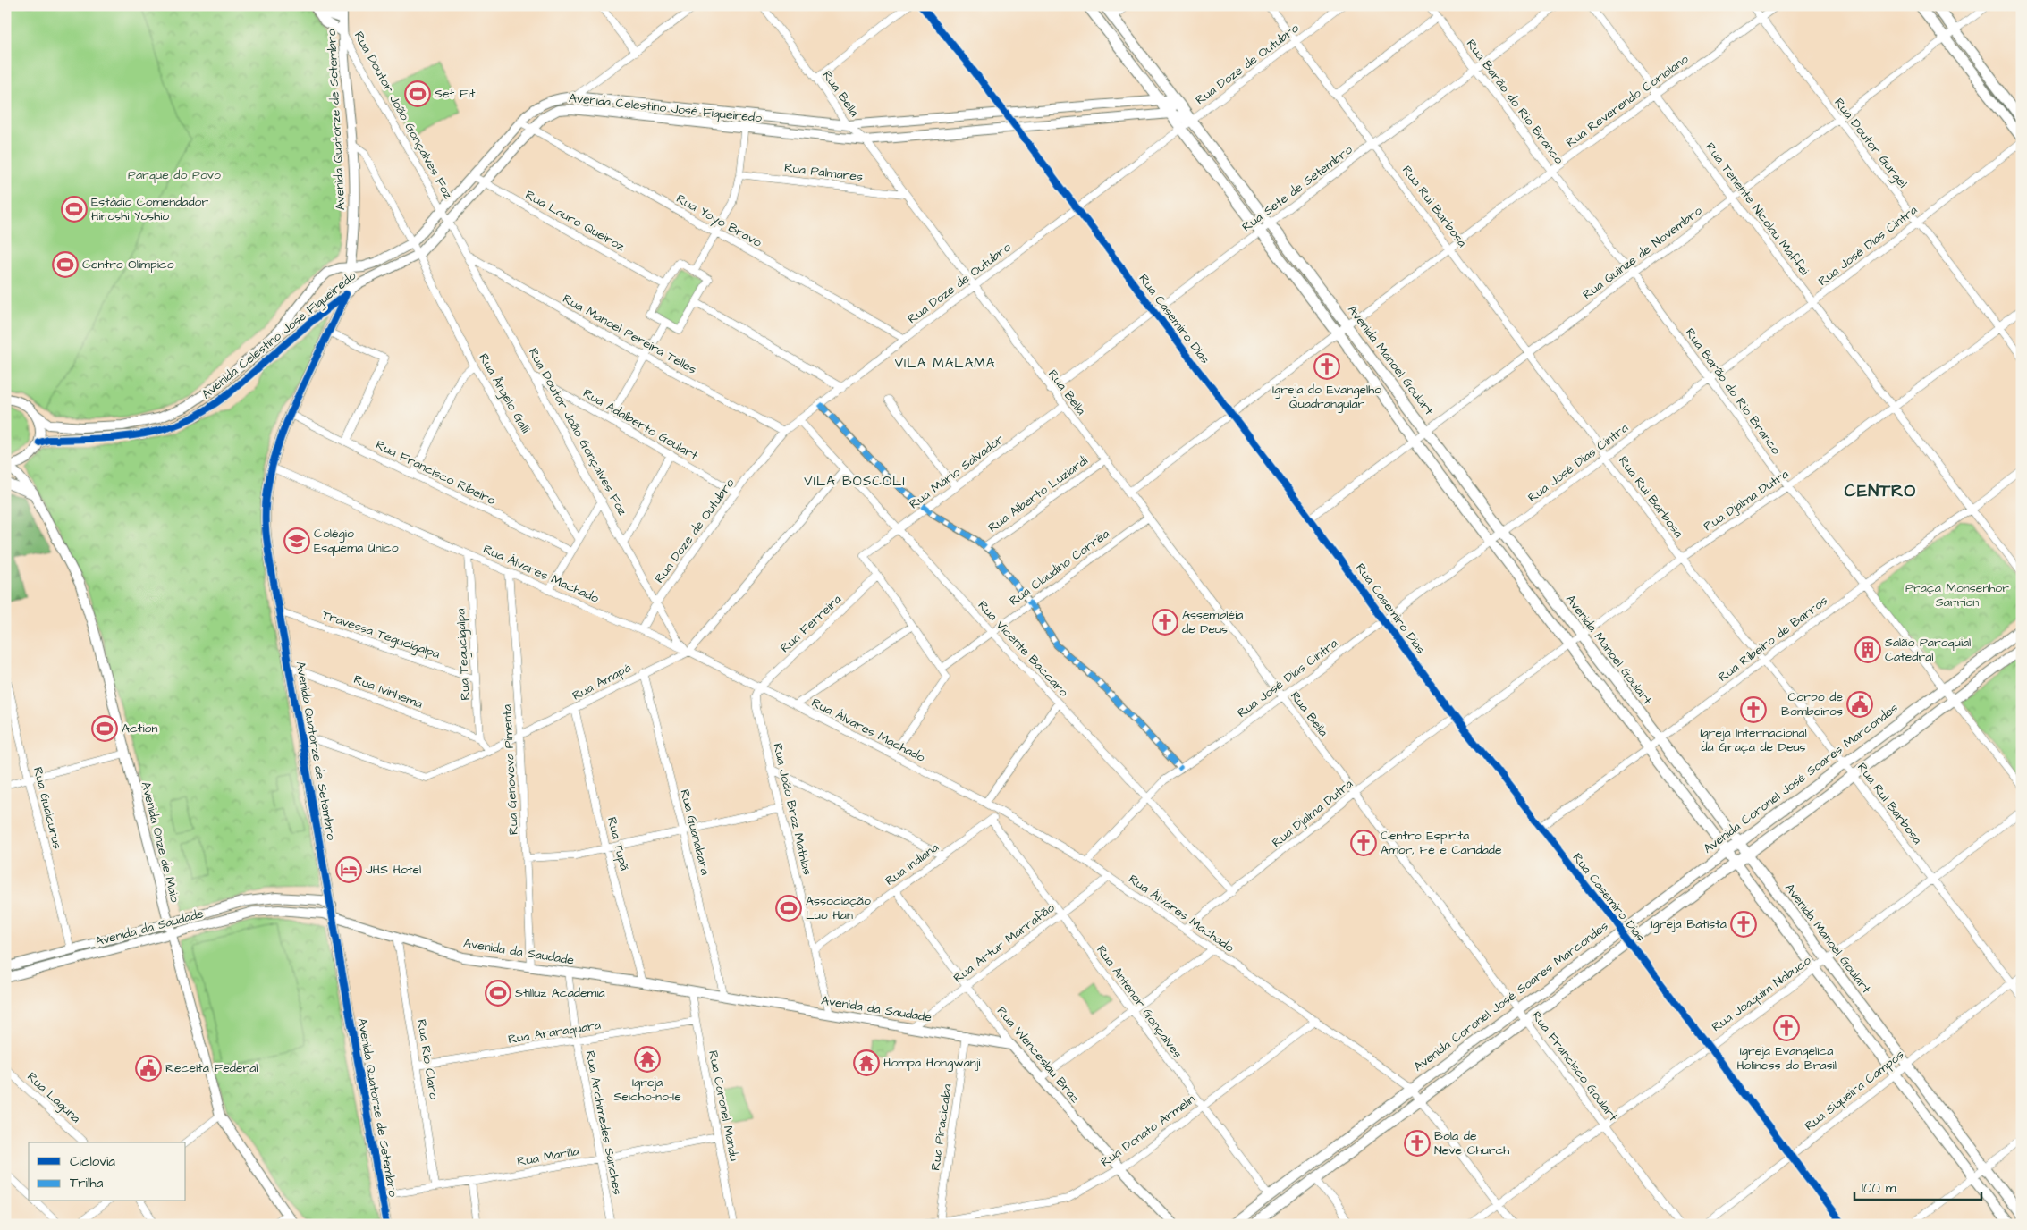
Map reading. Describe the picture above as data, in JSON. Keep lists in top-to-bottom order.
{
  "streets": {
    "main road": ["Avenida Manoel Goulart", "Avenida Coronel José Soares Marcondes"],
    "street": [
      "Rua Doze de Outubro",
      "Rua Bella",
      "Rua Reverendo Coriolano",
      "Rua Barão do Rio Branco",
      "Avenida Celestino José Figueiredo",
      "Rua Doutor João Gonçalves Foz",
      "Avenida Quatorze de Setembro",
      "Rua Doutor Gurgel",
      "Rua Palmares",
      "Rua Sete de Setembro",
      "Rua Rui Barbosa",
      "Rua Tenente Nicolau Maffei",
      "Rua Lauro Queiroz",
      "Rua Yoyo Bravo",
      "Rua José Dias Cintra",
      "Rua Quinze de Novembro",
      "Rua Casemiro Dias",
      "Rua Manoel Pereira Telles",
      "Rua Ângelo Galli",
      "Rua Adalberto Goulart",
      "Rua Mário Salvador",
      "Rua Francisco Ribeiro",
      "Rua Alberto Luziardi",
      "Rua Djalma Dutra",
      "Rua Claudino Corrêa",
      "Rua Álvares Machado",
      "Rua Ferreira",
      "Travessa Tegucigalpa",
      "Rua Ribeiro de Barros",
      "Rua Vicente Baccaro",
      "Rua Tegucigalpa",
      "Rua Amapá",
      "Rua Ivinhema",
      "Rua Genoveva Pimenta",
      "Rua Guaicurus",
      "Rua João Braz Mathias",
      "Rua Guanabara",
      "Avenida Onze de Maio",
      "Rua Tupã",
      "Rua Indiana",
      "Avenida da Saudade",
      "Rua Artur Marrafão",
      "Rua Joaquim Nabuco",
      "Rua Antenor Gonçalves",
      "Rua Araraquara",
      "Rua Wenceslau Braz",
      "Rua Rio Claro",
      "Rua Francisco Goulart",
      "Rua Siqueira Campos",
      "Rua Laguna",
      "Rua Coronel Mandu",
      "Rua Archimedes Sanches",
      "Rua Piracicaba",
      "Rua Donato Armelin",
      "Rua Marília"
    ]
  },
  "crossings": [
    ["Rua Doze de Outubro", "Rua Bella"],
    ["Rua Doze de Outubro", "Avenida Celestino José Figueiredo"],
    ["Rua Doze de Outubro", "Rua Doutor João Gonçalves Foz"],
    ["Rua Doze de Outubro", "Rua Rui Barbosa"],
    ["Rua Doze de Outubro", "Rua Yoyo Bravo"],
    ["Rua Doze de Outubro", "Rua Casemiro Dias"],
    ["Rua Doze de Outubro", "Rua Manoel Pereira Telles"],
    ["Rua Doze de Outubro", "Avenida Manoel Goulart"],
    ["Rua Doze de Outubro", "Rua Adalberto Goulart"],
    ["Rua Doze de Outubro", "Rua Álvares Machado"],
    ["Rua Doze de Outubro", "Rua Vicente Baccaro"],
    ["Rua Bella", "Rua Reverendo Coriolano"],
    ["Rua Bella", "Avenida Celestino José Figueiredo"],
    ["Rua Bella", "Rua Palmares"],
    ["Rua Bella", "Rua Sete de Setembro"],
    ["Rua Bella", "Rua José Dias Cintra"],
    ["Rua Bella", "Rua Mário Salvador"],
    ["Rua Bella", "Rua Alberto Luziardi"],
    ["Rua Bella", "Rua Djalma Dutra"],
    ["Rua Bella", "Rua Claudino Corrêa"],
    ["Rua Bella", "Rua Francisco Goulart"],
    ["Rua Reverendo Coriolano", "Rua Barão do Rio Branco"],
    ["Rua Reverendo Coriolano", "Rua Doutor Gurgel"],
    ["Rua Reverendo Coriolano", "Rua Rui Barbosa"],
    ["Rua Reverendo Coriolano", "Rua Tenente Nicolau Maffei"],
    ["Rua Reverendo Coriolano", "Rua Casemiro Dias"],
    ["Rua Reverendo Coriolano", "Avenida Manoel Goulart"],
    ["Rua Barão do Rio Branco", "Rua Sete de Setembro"],
    ["Rua Barão do Rio Branco", "Rua José Dias Cintra"],
    ["Rua Barão do Rio Branco", "Rua Quinze de Novembro"],
    ["Rua Barão do Rio Branco", "Rua Djalma Dutra"],
    ["Rua Barão do Rio Branco", "Rua Ribeiro de Barros"],
    ["Rua Barão do Rio Branco", "Avenida Coronel José Soares Marcondes"],
    ["Avenida Celestino José Figueiredo", "Rua Doutor João Gonçalves Foz"],
    ["Avenida Celestino José Figueiredo", "Avenida Quatorze de Setembro"],
    ["Avenida Celestino José Figueiredo", "Rua Lauro Queiroz"],
    ["Avenida Celestino José Figueiredo", "Rua Yoyo Bravo"],
    ["Avenida Celestino José Figueiredo", "Rua Casemiro Dias"],
    ["Avenida Celestino José Figueiredo", "Avenida Manoel Goulart"],
    ["Avenida Celestino José Figueiredo", "Rua Ângelo Galli"],
    ["Rua Doutor João Gonçalves Foz", "Avenida Quatorze de Setembro"],
    ["Rua Doutor João Gonçalves Foz", "Rua Manoel Pereira Telles"],
    ["Rua Doutor João Gonçalves Foz", "Rua Adalberto Goulart"],
    ["Rua Doutor João Gonçalves Foz", "Rua Álvares Machado"],
    ["Rua Doutor João Gonçalves Foz", "Rua Amapá"],
    ["Avenida Quatorze de Setembro", "Rua Francisco Ribeiro"],
    ["Avenida Quatorze de Setembro", "Rua Álvares Machado"],
    ["Avenida Quatorze de Setembro", "Travessa Tegucigalpa"],
    ["Avenida Quatorze de Setembro", "Rua Amapá"],
    ["Avenida Quatorze de Setembro", "Rua Ivinhema"],
    ["Avenida Quatorze de Setembro", "Avenida da Saudade"],
    ["Avenida Quatorze de Setembro", "Rua Marília"],
    ["Rua Doutor Gurgel", "Rua José Dias Cintra"],
    ["Rua Doutor Gurgel", "Rua Quinze de Novembro"],
    ["Rua Doutor Gurgel", "Rua Djalma Dutra"],
    ["Rua Sete de Setembro", "Rua Rui Barbosa"],
    ["Rua Sete de Setembro", "Rua Casemiro Dias"],
    ["Rua Sete de Setembro", "Avenida Manoel Goulart"],
    ["Rua Rui Barbosa", "Rua José Dias Cintra"],
    ["Rua Rui Barbosa", "Rua Quinze de Novembro"],
    ["Rua Rui Barbosa", "Rua Djalma Dutra"],
    ["Rua Rui Barbosa", "Rua Ribeiro de Barros"],
    ["Rua Rui Barbosa", "Avenida Coronel José Soares Marcondes"],
    ["Rua Rui Barbosa", "Rua Joaquim Nabuco"],
    ["Rua Rui Barbosa", "Rua Siqueira Campos"],
    ["Rua Tenente Nicolau Maffei", "Rua José Dias Cintra"],
    ["Rua Tenente Nicolau Maffei", "Rua Quinze de Novembro"],
    ["Rua Tenente Nicolau Maffei", "Rua Djalma Dutra"],
    ["Rua Tenente Nicolau Maffei", "Rua Ribeiro de Barros"],
    ["Rua José Dias Cintra", "Rua Casemiro Dias"],
    ["Rua José Dias Cintra", "Avenida Manoel Goulart"],
    ["Rua José Dias Cintra", "Rua Álvares Machado"],
    ["Rua José Dias Cintra", "Rua Vicente Baccaro"],
    ["Rua Quinze de Novembro", "Rua Casemiro Dias"],
    ["Rua Quinze de Novembro", "Avenida Manoel Goulart"],
    ["Rua Casemiro Dias", "Rua Djalma Dutra"],
    ["Rua Casemiro Dias", "Rua Ribeiro de Barros"],
    ["Rua Casemiro Dias", "Avenida Coronel José Soares Marcondes"],
    ["Rua Casemiro Dias", "Rua Joaquim Nabuco"],
    ["Rua Casemiro Dias", "Rua Siqueira Campos"],
    ["Avenida Manoel Goulart", "Rua Djalma Dutra"],
    ["Avenida Manoel Goulart", "Rua Ribeiro de Barros"],
    ["Avenida Manoel Goulart", "Avenida Coronel José Soares Marcondes"],
    ["Avenida Manoel Goulart", "Rua Joaquim Nabuco"],
    ["Avenida Manoel Goulart", "Rua Siqueira Campos"],
    ["Rua Mário Salvador", "Rua Ferreira"],
    ["Rua Mário Salvador", "Rua Vicente Baccaro"],
    ["Rua Djalma Dutra", "Rua Álvares Machado"],
    ["Rua Djalma Dutra", "Rua Vicente Baccaro"],
    ["Rua Djalma Dutra", "Rua Francisco Goulart"],
    ["Rua Claudino Corrêa", "Rua Vicente Baccaro"],
    ["Rua Álvares Machado", "Rua Ferreira"],
    ["Rua Álvares Machado", "Rua Tegucigalpa"],
    ["Rua Álvares Machado", "Rua Amapá"],
    ["Rua Álvares Machado", "Rua Genoveva Pimenta"],
    ["Rua Álvares Machado", "Avenida Coronel José Soares Marcondes"],
    ["Rua Álvares Machado", "Rua João Braz Mathias"],
    ["Rua Álvares Machado", "Rua Indiana"],
    ["Rua Álvares Machado", "Rua Artur Marrafão"],
    ["Rua Álvares Machado", "Rua Joaquim Nabuco"],
    ["Rua Álvares Machado", "Rua Donato Armelin"],
    ["Rua Ferreira", "Rua João Braz Mathias"],
    ["Travessa Tegucigalpa", "Rua Tegucigalpa"],
    ["Rua Vicente Baccaro", "Rua Amapá"],
    ["Rua Tegucigalpa", "Rua Ivinhema"],
    ["Rua Amapá", "Rua Genoveva Pimenta"],
    ["Rua Amapá", "Rua Guanabara"],
    ["Rua Amapá", "Rua Tupã"],
    ["Rua Genoveva Pimenta", "Avenida da Saudade"],
    ["Avenida Coronel José Soares Marcondes", "Rua Antenor Gonçalves"],
    ["Avenida Coronel José Soares Marcondes", "Rua Francisco Goulart"],
    ["Rua Guaicurus", "Avenida da Saudade"],
    ["Rua João Braz Mathias", "Rua Indiana"],
    ["Rua João Braz Mathias", "Avenida da Saudade"],
    ["Rua Guanabara", "Avenida da Saudade"],
    ["Avenida Onze de Maio", "Avenida da Saudade"],
    ["Rua Tupã", "Avenida da Saudade"],
    ["Rua Indiana", "Rua Antenor Gonçalves"],
    ["Rua Indiana", "Rua Wenceslau Braz"],
    ["Avenida da Saudade", "Rua Artur Marrafão"],
    ["Avenida da Saudade", "Rua Wenceslau Braz"],
    ["Avenida da Saudade", "Rua Rio Claro"],
    ["Avenida da Saudade", "Rua Coronel Mandu"],
    ["Avenida da Saudade", "Rua Archimedes Sanches"],
    ["Avenida da Saudade", "Rua Piracicaba"],
    ["Rua Artur Marrafão", "Rua Antenor Gonçalves"],
    ["Rua Artur Marrafão", "Rua Wenceslau Braz"],
    ["Rua Joaquim Nabuco", "Rua Francisco Goulart"],
    ["Rua Antenor Gonçalves", "Rua Donato Armelin"],
    ["Rua Araraquara", "Rua Rio Claro"],
    ["Rua Araraquara", "Rua Coronel Mandu"],
    ["Rua Araraquara", "Rua Archimedes Sanches"],
    ["Rua Wenceslau Braz", "Rua Donato Armelin"],
    ["Rua Rio Claro", "Rua Marília"],
    ["Rua Coronel Mandu", "Rua Marília"],
    ["Rua Archimedes Sanches", "Rua Marília"],
    ["Rua Piracicaba", "Rua Donato Armelin"]
  ],
  "districts": ["VILA MALAMA", "VILA BOSCOLI", "CENTRO"],
  "parks": ["Parque do Povo", "Praça Monsenhor Sarrion"],
  "places": {
    "sports": [
      "Set Fit",
      "Estádio Comendador Hiroshi Yoshio",
      "Centro Olímpico",
      "Action",
      "Associação Luo Han",
      "Stilluz Academia"
    ],
    "church": [
      "Igreja do Evangelho Quadrangular",
      "Assembléia de Deus",
      "Igreja Internacional da Graça de Deus",
      "Centro Espírita Amor, Fé e Caridade",
      "Igreja Batista",
      "Igreja Evangélica Holiness do Brasil",
      "Bola de Neve Church"
    ],
    "school or university": ["Colégio Esquema Único"],
    "building": ["Salão Paroquial Catedral"],
    "public building": ["Corpo de Bombeiros", "Receita Federal"],
    "hotel": ["JHS Hotel"],
    "temple": ["Igreja Seicho-no-Ie", "Hompa Hongwanji"]
  },
  "legend": ["Ciclovia", "Trilha"],
  "scale_bar": "100 m"
}
